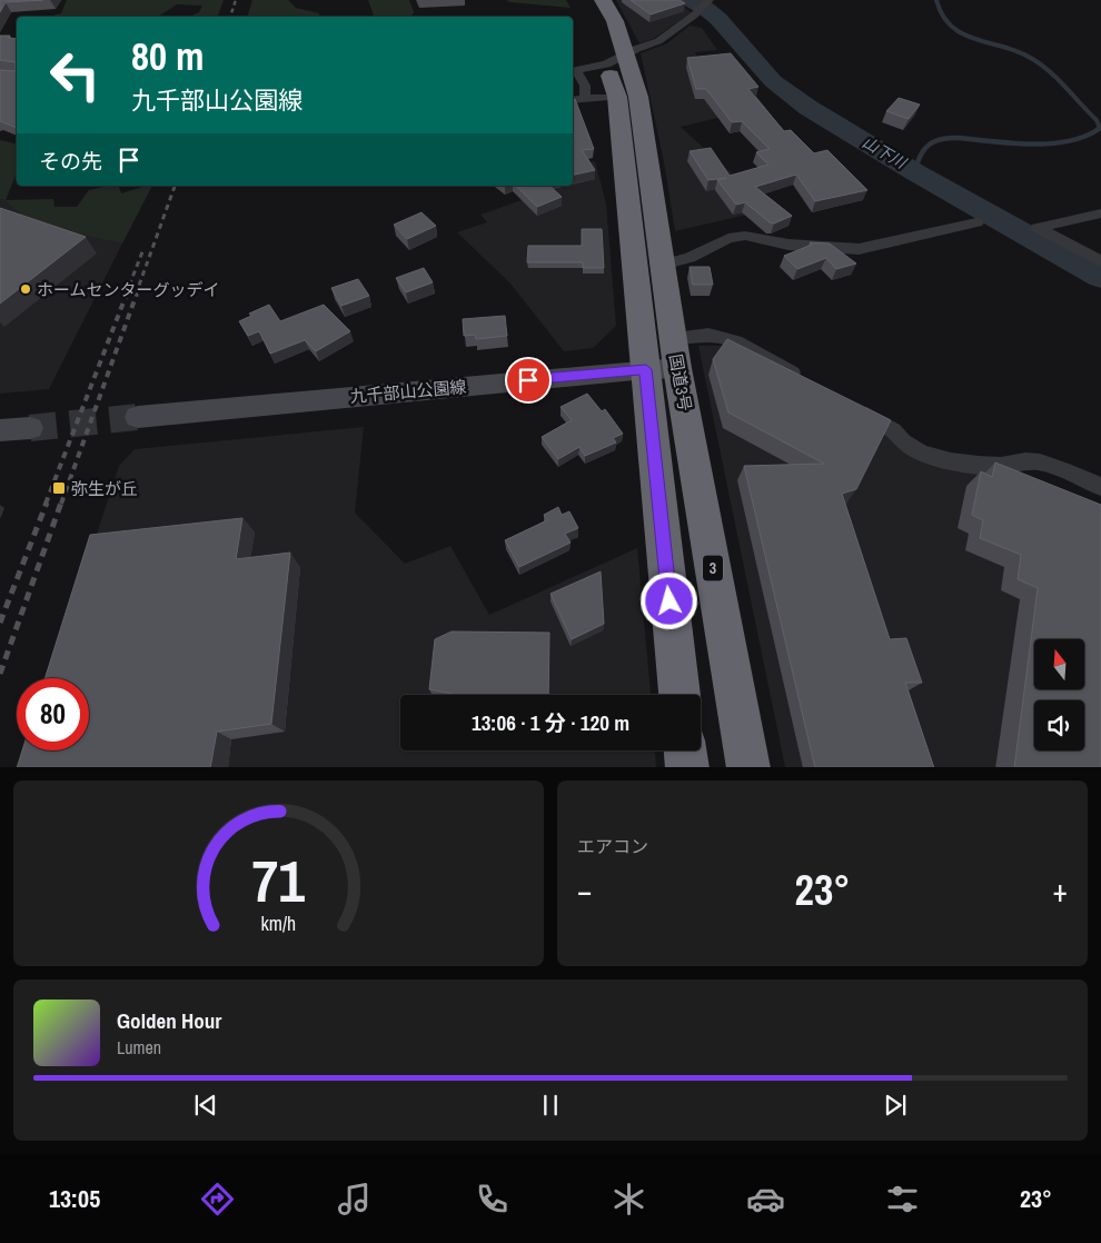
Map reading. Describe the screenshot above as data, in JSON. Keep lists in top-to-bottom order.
{
  "streets": {
    "highway": ["国道3号", "3"],
    "main road": ["九千部山公園線"]
  },
  "crossings": [
    ["国道3号", "九千部山公園線"]
  ],
  "water": ["山下川"],
  "places": {
    "other": ["ホームセンターグッデイ"],
    "transit": ["弥生が丘"]
  },
  "north": "top",
  "page": {
    "turn": ["80 m", "九千部山公園線"],
    "then": "その先",
    "limit": "80",
    "trip": "13:06 · 1 分 · 120 m",
    "tile": "エアコン",
    "heat": ["−", "23°", "+"],
    "song": ["Golden Hour", "Lumen"],
    "tabs": ["13:05", "23°"],
    "gauge": ["71", "km/h"]
  }
}
